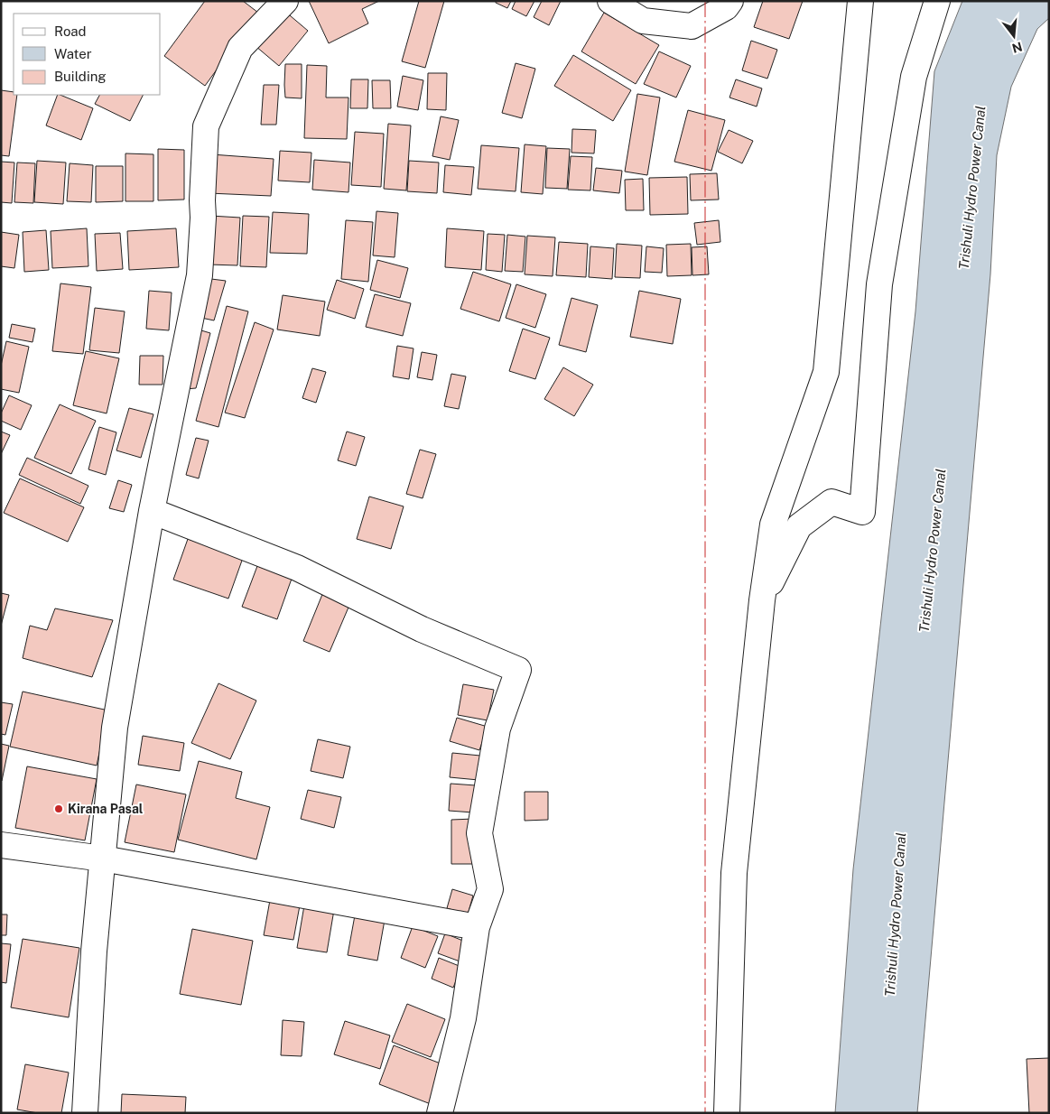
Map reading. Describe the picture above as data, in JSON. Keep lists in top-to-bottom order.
{
  "water": ["Trishuli Hydro Power Canal"],
  "places": ["Kirana Pasal"],
  "legend": ["Road", "Water", "Building"],
  "north": "bottom"
}
